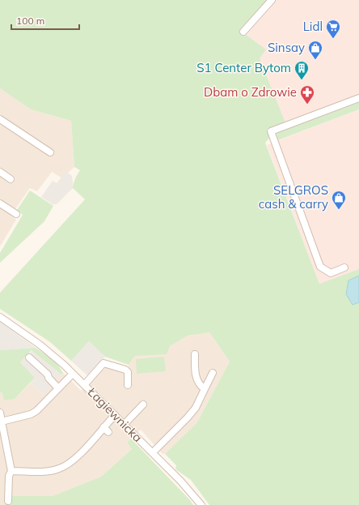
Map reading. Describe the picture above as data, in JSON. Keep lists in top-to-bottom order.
{
  "streets": {
    "street": ["Łagiewnicka"]
  },
  "places": {
    "supermarket": ["Lidl"],
    "shop": ["Sinsay", "SELGROS cash & carry"],
    "building": ["S1 Center Bytom"],
    "pharmacy": ["Dbam o Zdrowie"]
  },
  "scale_bar": "100 m"
}
